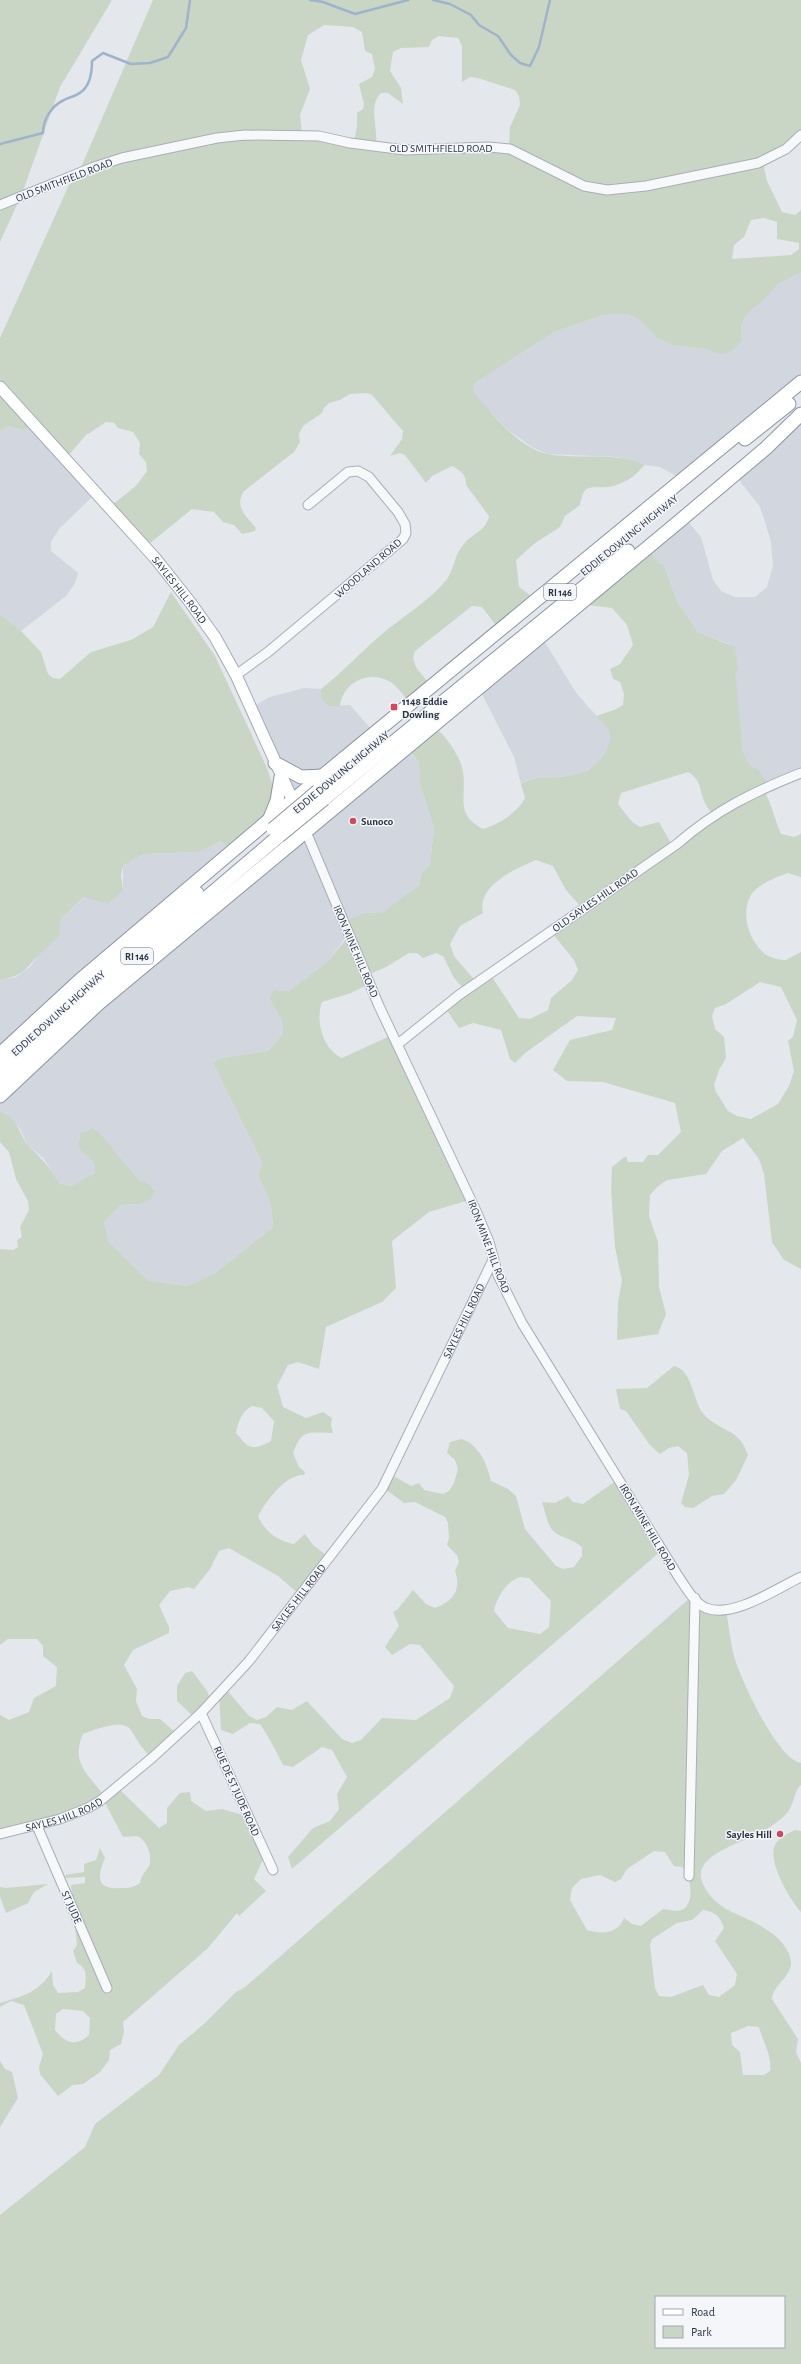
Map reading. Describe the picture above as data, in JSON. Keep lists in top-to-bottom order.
{
  "streets": {
    "highway": ["EDDIE DOWLING HIGHWAY", "RI 146"],
    "main road": ["SAYLES HILL ROAD"],
    "street": [
      "OLD SMITHFIELD ROAD",
      "WOODLAND ROAD",
      "OLD SAYLES HILL ROAD",
      "IRON MINE HILL ROAD",
      "RUE DE ST JUDE ROAD",
      "ST JUDE"
    ]
  },
  "crossings": [
    ["WOODLAND ROAD", "SAYLES HILL ROAD"],
    ["SAYLES HILL ROAD", "IRON MINE HILL ROAD"],
    ["SAYLES HILL ROAD", "RUE DE ST JUDE ROAD"],
    ["SAYLES HILL ROAD", "ST JUDE"],
    ["OLD SAYLES HILL ROAD", "IRON MINE HILL ROAD"]
  ],
  "places": {
    "transit": ["1148 Eddie Dowling"],
    "other": ["Sunoco", "Sayles Hill"]
  },
  "legend": ["Road", "Park"]
}
